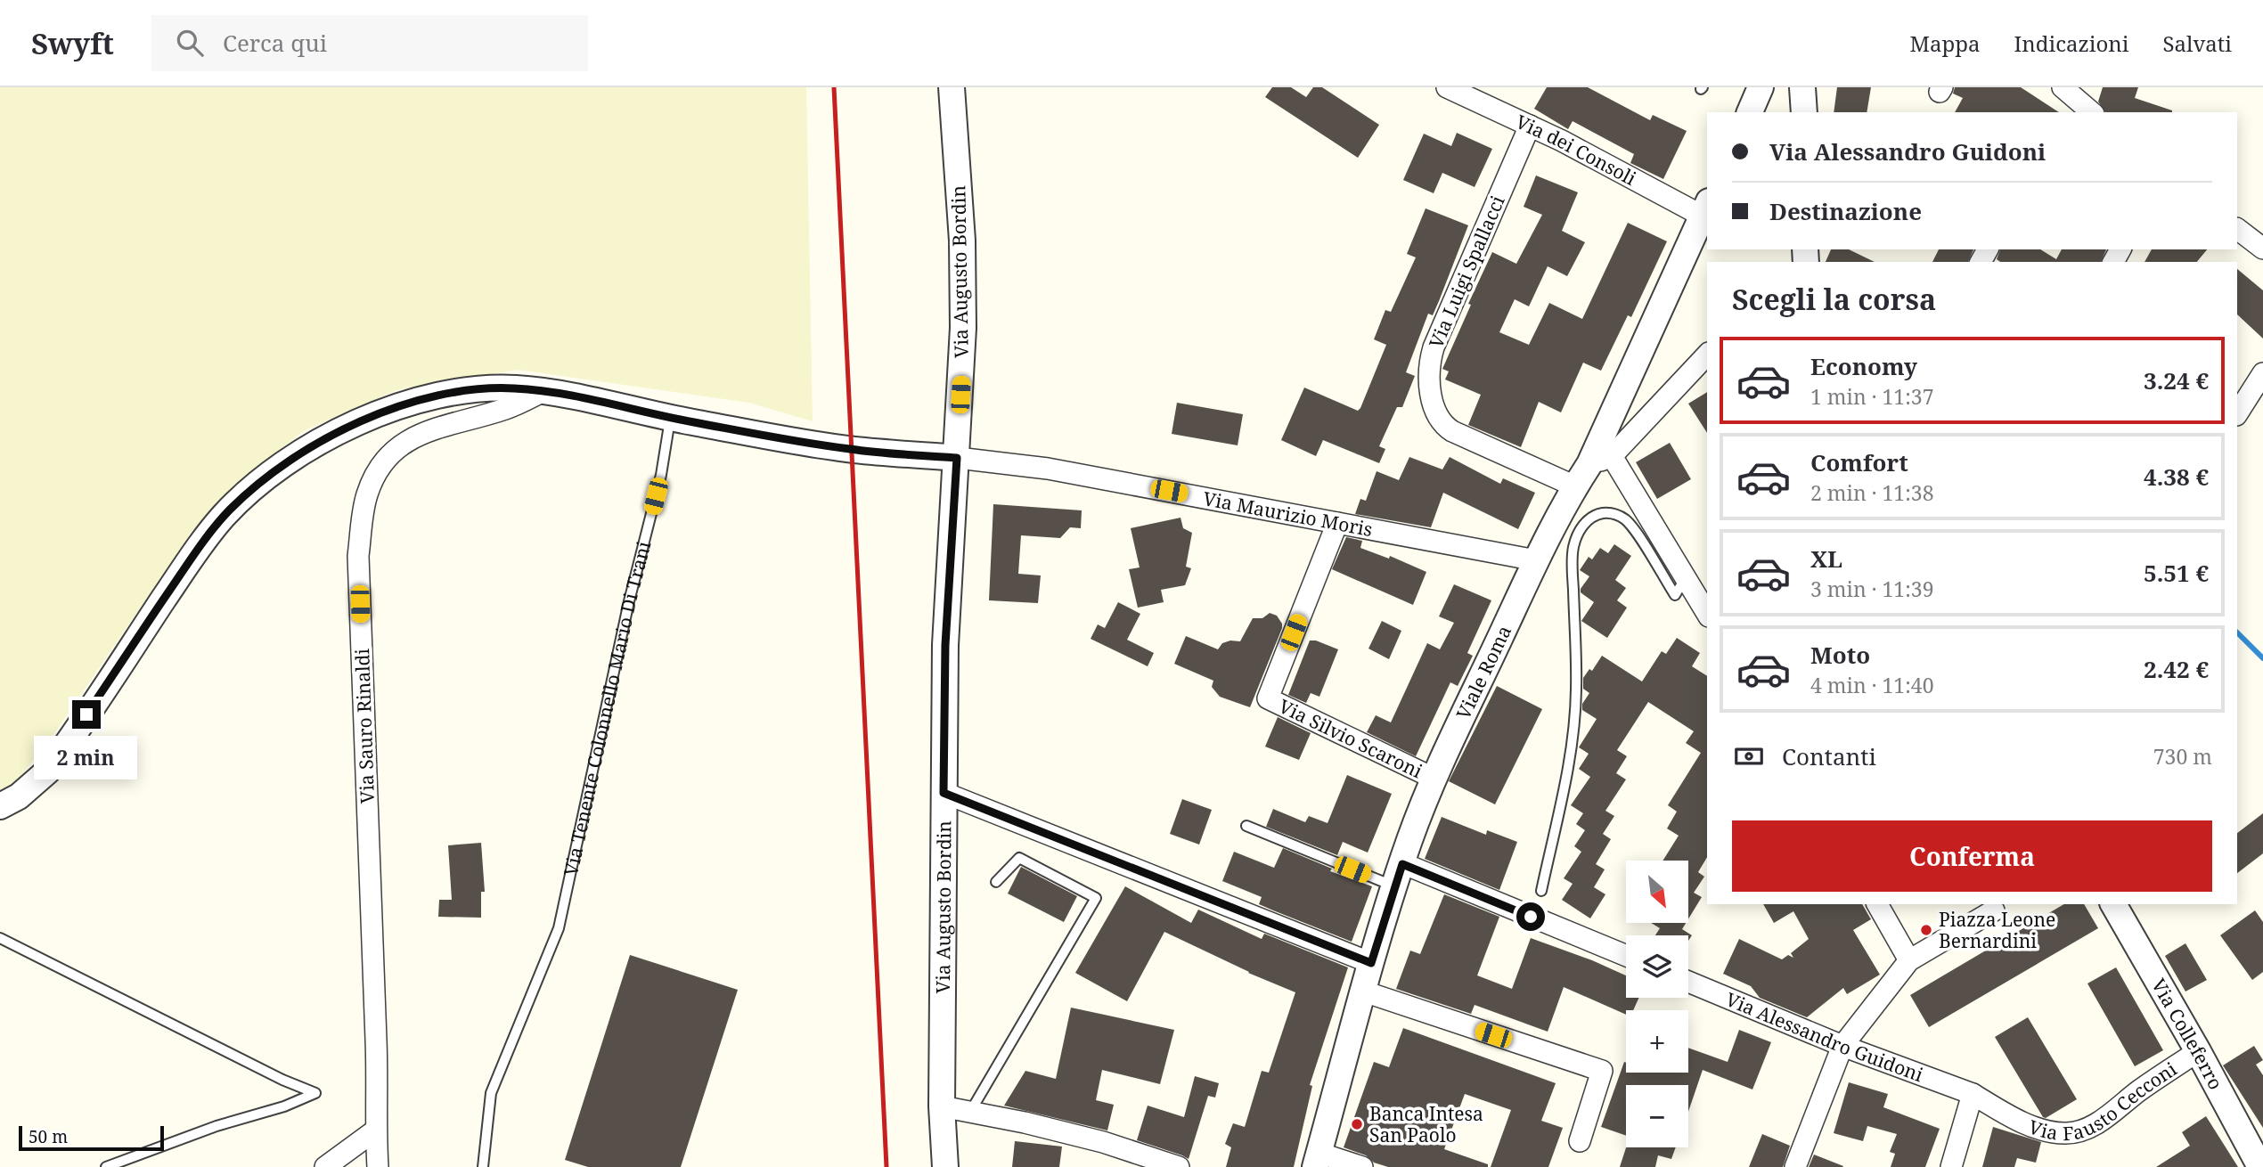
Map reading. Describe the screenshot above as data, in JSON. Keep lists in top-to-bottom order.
{
  "streets": {
    "street": [
      "Via dei Consoli",
      "Via Augusto Bordin",
      "Via Luigi Spallacci",
      "Via Maurizio Moris",
      "Viale Roma",
      "Via Sauro Rinaldi",
      "Via Silvio Scaroni",
      "Via Colleferro",
      "Via Alessandro Guidoni",
      "Via Fausto Cecconi"
    ],
    "lane": ["Via Tenente Colonnello Mario Di Trani"]
  },
  "crossings": [
    ["Via dei Consoli", "Via Luigi Spallacci"],
    ["Via dei Consoli", "Viale Roma"],
    ["Via Augusto Bordin", "Via Maurizio Moris"],
    ["Via Luigi Spallacci", "Viale Roma"],
    ["Via Maurizio Moris", "Viale Roma"],
    ["Via Maurizio Moris", "Via Tenente Colonnello Mario Di Trani"],
    ["Via Maurizio Moris", "Via Silvio Scaroni"],
    ["Viale Roma", "Via Silvio Scaroni"],
    ["Via Colleferro", "Via Fausto Cecconi"],
    ["Via Alessandro Guidoni", "Via Fausto Cecconi"]
  ],
  "places": ["Piazza Leone Bernardini", "Banca Intesa San Paolo"],
  "scale_bar": "50 m",
  "north": "bottom right",
  "page": {
    "header": "Swyft",
    "search": "Cerca qui",
    "nav": ["Mappa", "Indicazioni", "Salvati"],
    "banner": ["Via Alessandro Guidoni", "Destinazione"],
    "heading": "Scegli la corsa",
    "list": [
      {
        "name": "Economy",
        "note": "1 min · 11:37",
        "value": "3.24 €"
      },
      {
        "name": "Comfort",
        "note": "2 min · 11:38",
        "value": "4.38 €"
      },
      {
        "name": "XL",
        "note": "3 min · 11:39",
        "value": "5.51 €"
      },
      {
        "name": "Moto",
        "note": "4 min · 11:40",
        "value": "2.42 €"
      }
    ],
    "pay": ["Contanti", "730 m"],
    "bubble": "2 min",
    "buttons": "Conferma",
    "map_buttons": ["+", "−"],
    "scale": "50 m"
  }
}
